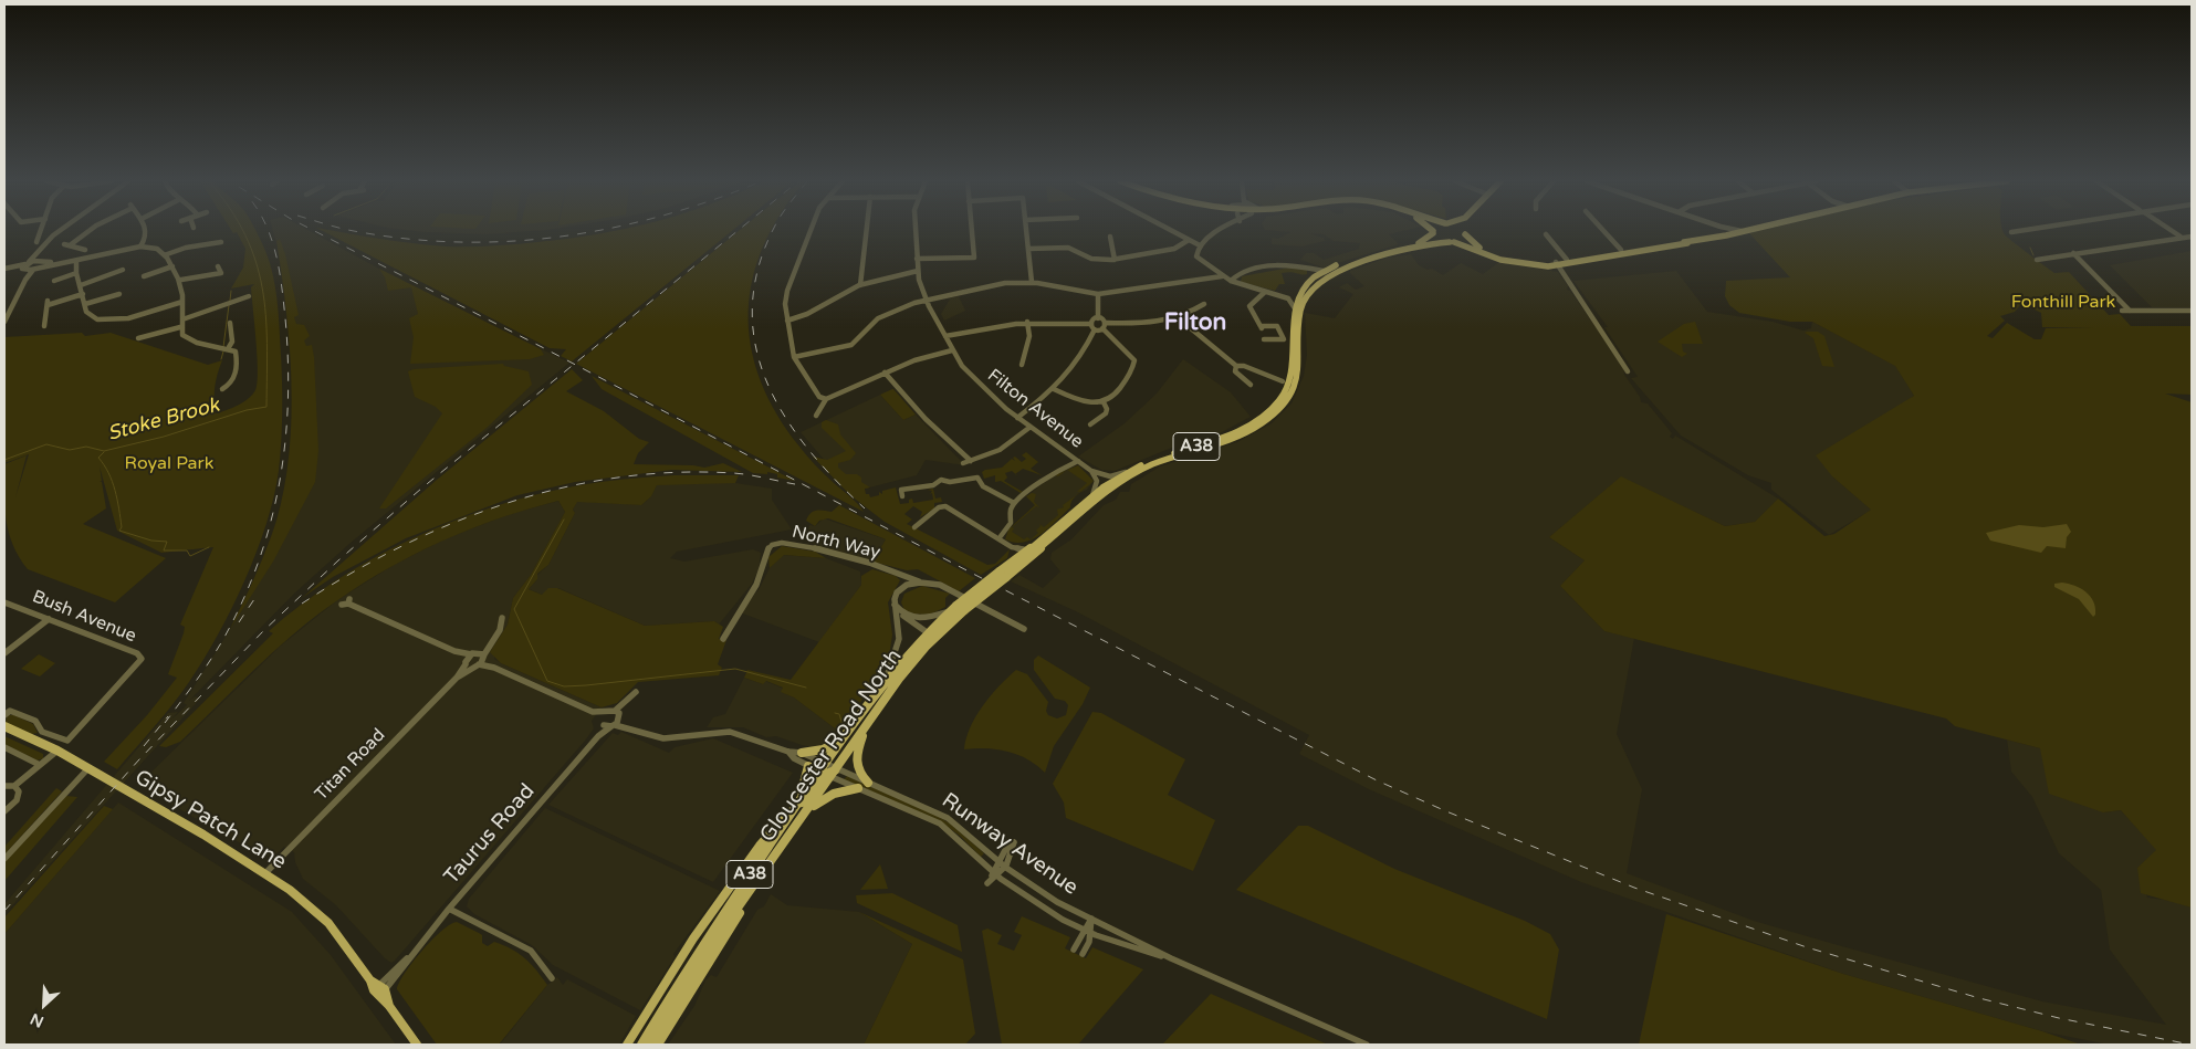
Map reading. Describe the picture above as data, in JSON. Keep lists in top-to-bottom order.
{
  "streets": {
    "main road": ["A38", "Gloucester Road North", "Gipsy Patch Lane"],
    "street": [
      "Filton Avenue",
      "North Way",
      "Bush Avenue",
      "Titan Road",
      "Taurus Road",
      "Runway Avenue"
    ]
  },
  "crossings": [
    ["Filton Avenue", "A38"],
    ["A38", "Gloucester Road North"],
    ["Gloucester Road North", "Runway Avenue"],
    ["Titan Road", "Gipsy Patch Lane"],
    ["Gipsy Patch Lane", "Taurus Road"]
  ],
  "districts": ["Filton"],
  "water": ["Stoke Brook"],
  "parks": ["Fonthill Park", "Royal Park"],
  "north": "bottom left"
}
